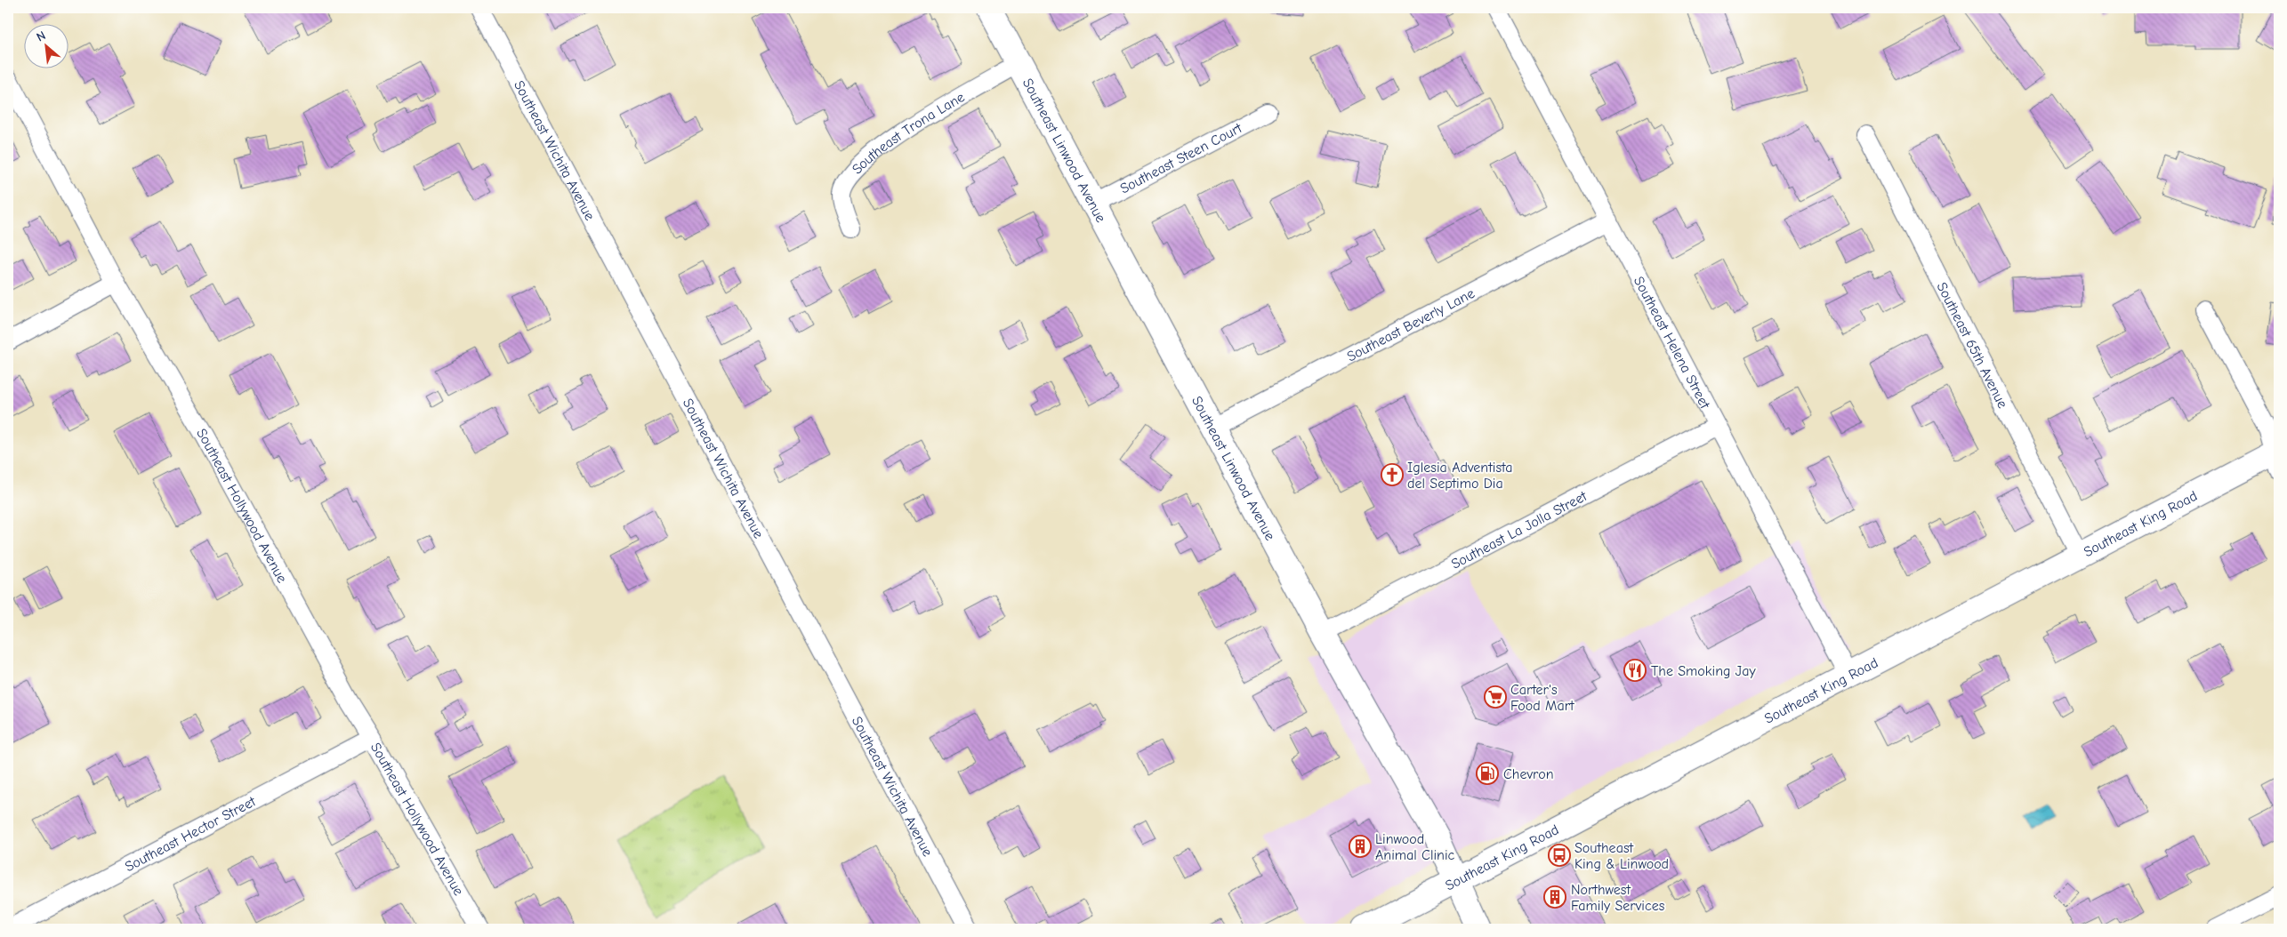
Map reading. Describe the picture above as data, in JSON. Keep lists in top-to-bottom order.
{
  "streets": {
    "main road": ["Southeast Linwood Avenue", "Southeast King Road"],
    "street": [
      "Southeast Trona Lane",
      "Southeast Wichita Avenue",
      "Southeast Steen Court",
      "Southeast Beverly Lane",
      "Southeast Helena Street",
      "Southeast 65th Avenue",
      "Southeast Hollywood Avenue",
      "Southeast La Jolla Street",
      "Southeast Hector Street"
    ]
  },
  "crossings": [
    ["Southeast Trona Lane", "Southeast Linwood Avenue"],
    ["Southeast Linwood Avenue", "Southeast Steen Court"],
    ["Southeast Linwood Avenue", "Southeast Beverly Lane"],
    ["Southeast Linwood Avenue", "Southeast King Road"],
    ["Southeast Linwood Avenue", "Southeast La Jolla Street"],
    ["Southeast Beverly Lane", "Southeast Helena Street"],
    ["Southeast Helena Street", "Southeast King Road"],
    ["Southeast Helena Street", "Southeast La Jolla Street"],
    ["Southeast 65th Avenue", "Southeast King Road"],
    ["Southeast Hollywood Avenue", "Southeast Hector Street"]
  ],
  "places": {
    "church": ["Iglesia Adventista del Septimo Dia"],
    "restaurant": ["The Smoking Jay"],
    "supermarket": ["Carter's Food Mart"],
    "fuel station": ["Chevron"],
    "building": ["Linwood Animal Clinic", "Northwest Family Services"],
    "bus stop": ["Southeast King & Linwood"]
  },
  "north": "top left"
}
